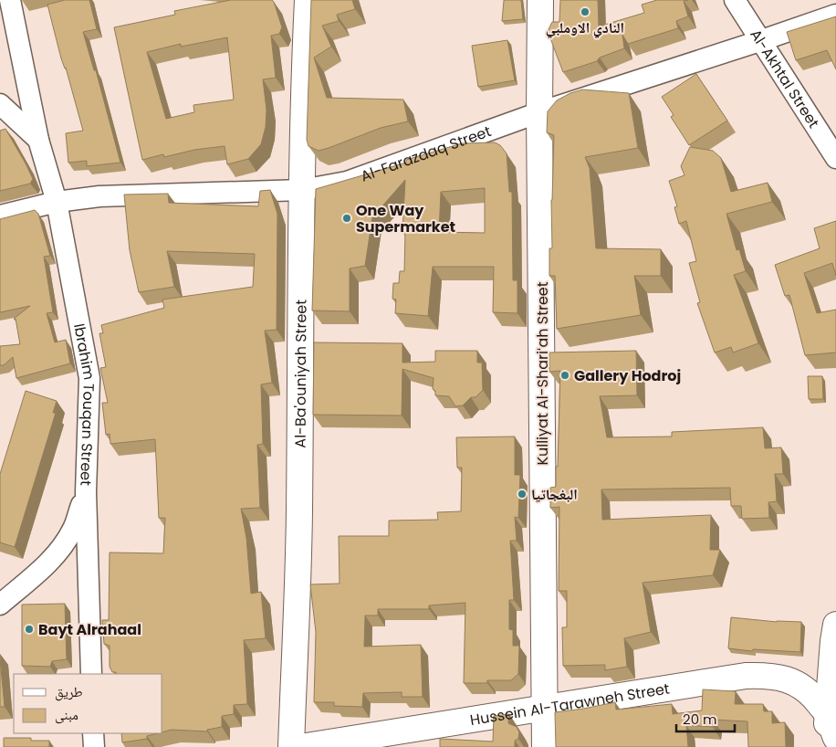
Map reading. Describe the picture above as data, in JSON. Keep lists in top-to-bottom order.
{
  "streets": {
    "street": [
      "Al-Akhtal Street",
      "Al-Farazdaq Street",
      "Al-Ba'ouniyah Street",
      "Kulliyat Al-Shariʻah Street",
      "Ibrahim Touqan Street",
      "Hussein Al-Tarawneh Street"
    ]
  },
  "crossings": [
    ["Al-Akhtal Street", "Al-Farazdaq Street"],
    ["Al-Farazdaq Street", "Al-Ba'ouniyah Street"],
    ["Al-Farazdaq Street", "Kulliyat Al-Shariʻah Street"],
    ["Al-Farazdaq Street", "Ibrahim Touqan Street"],
    ["Kulliyat Al-Shariʻah Street", "Hussein Al-Tarawneh Street"]
  ],
  "places": [
    "النادي الاوملبي",
    "One Way Supermarket",
    "Gallery Hodroj",
    "البغجاتيا",
    "Bayt Alrahaal"
  ],
  "legend": ["طريق", "مبنى"],
  "scale_bar": "20 m"
}
